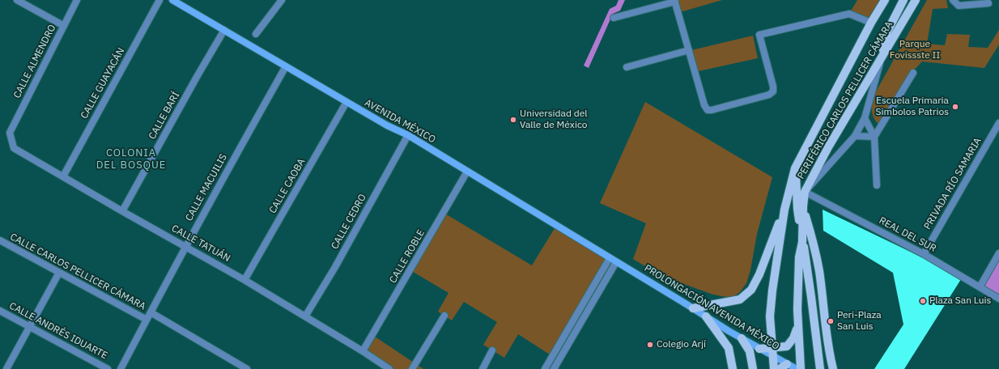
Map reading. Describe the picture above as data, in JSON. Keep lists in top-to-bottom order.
{
  "streets": {
    "main road": ["PERIFÉRICO CARLOS PELLICER CÁMARA", "AVENIDA MÉXICO", "PROLONGACIÓN AVENIDA MÉXICO"],
    "street": [
      "CALLE ALMENDRO",
      "CALLE GUAYACÁN",
      "CALLE BARÍ",
      "PRIVADA RÍO SAMARIA",
      "CALLE CAOBA",
      "CALLE MACUILIS",
      "CALLE CEDRO",
      "REAL DEL SUR",
      "CALLE TATUÁN",
      "CALLE ROBLE",
      "CALLE CARLOS PELLICER CÁMARA",
      "CALLE ANDRÉS IDUARTE"
    ]
  },
  "crossings": [
    ["CALLE ALMENDRO", "CALLE TATUÁN"],
    ["CALLE GUAYACÁN", "CALLE TATUÁN"],
    ["PERIFÉRICO CARLOS PELLICER CÁMARA", "REAL DEL SUR"],
    ["PERIFÉRICO CARLOS PELLICER CÁMARA", "PROLONGACIÓN AVENIDA MÉXICO"],
    ["CALLE BARÍ", "AVENIDA MÉXICO"],
    ["CALLE BARÍ", "CALLE TATUÁN"],
    ["AVENIDA MÉXICO", "CALLE CAOBA"],
    ["AVENIDA MÉXICO", "CALLE MACUILIS"],
    ["AVENIDA MÉXICO", "CALLE CEDRO"],
    ["AVENIDA MÉXICO", "CALLE ROBLE"],
    ["AVENIDA MÉXICO", "PROLONGACIÓN AVENIDA MÉXICO"],
    ["PRIVADA RÍO SAMARIA", "REAL DEL SUR"],
    ["CALLE CAOBA", "CALLE TATUÁN"],
    ["CALLE MACUILIS", "CALLE TATUÁN"],
    ["CALLE MACUILIS", "CALLE CARLOS PELLICER CÁMARA"],
    ["CALLE CEDRO", "CALLE TATUÁN"],
    ["CALLE TATUÁN", "CALLE ROBLE"]
  ],
  "districts": ["COLONIA DEL BOSQUE"],
  "parks": ["Parque Fovissste II"],
  "places": [
    "Escuela Primaria Simbolos Patrios",
    "Universidad del Valle de México",
    "Plaza San Luis",
    "Peri-Plaza San Luis",
    "Colegio Arjí"
  ]
}
